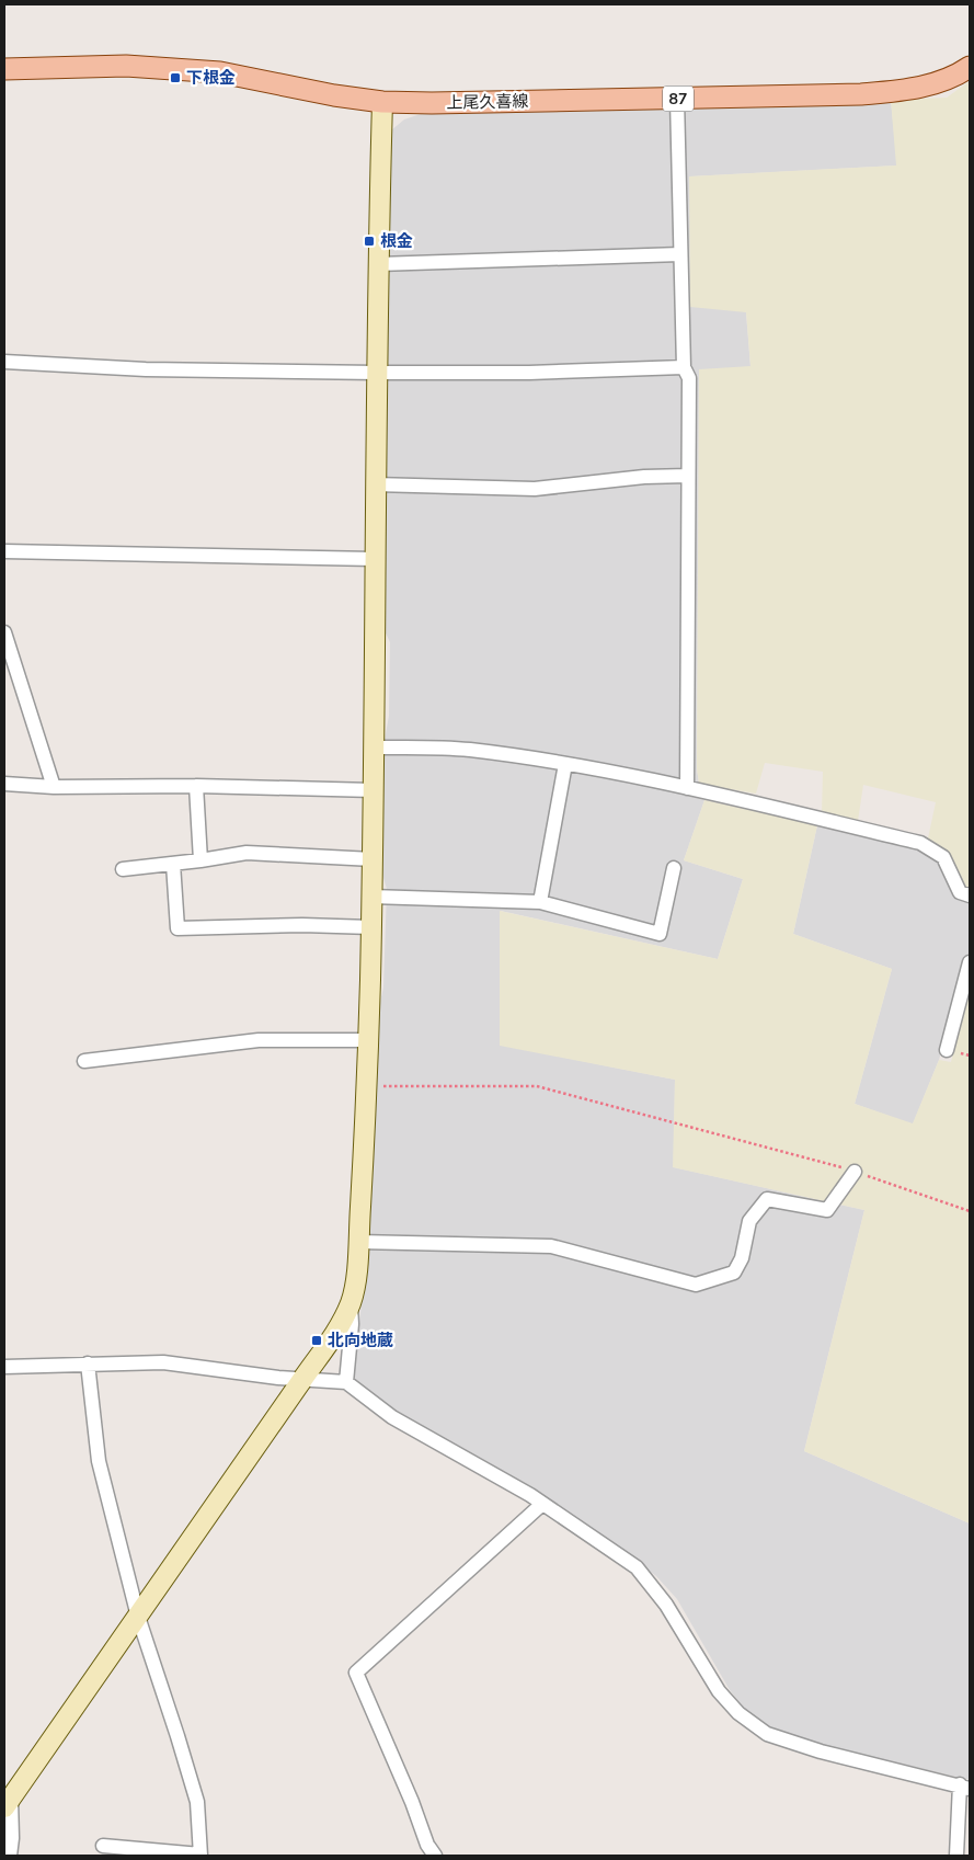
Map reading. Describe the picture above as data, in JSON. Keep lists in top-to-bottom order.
{
  "streets": {
    "main road": ["87", "上尾久喜線"]
  },
  "places": {
    "transit": ["下根金", "根金", "北向地蔵"]
  }
}
